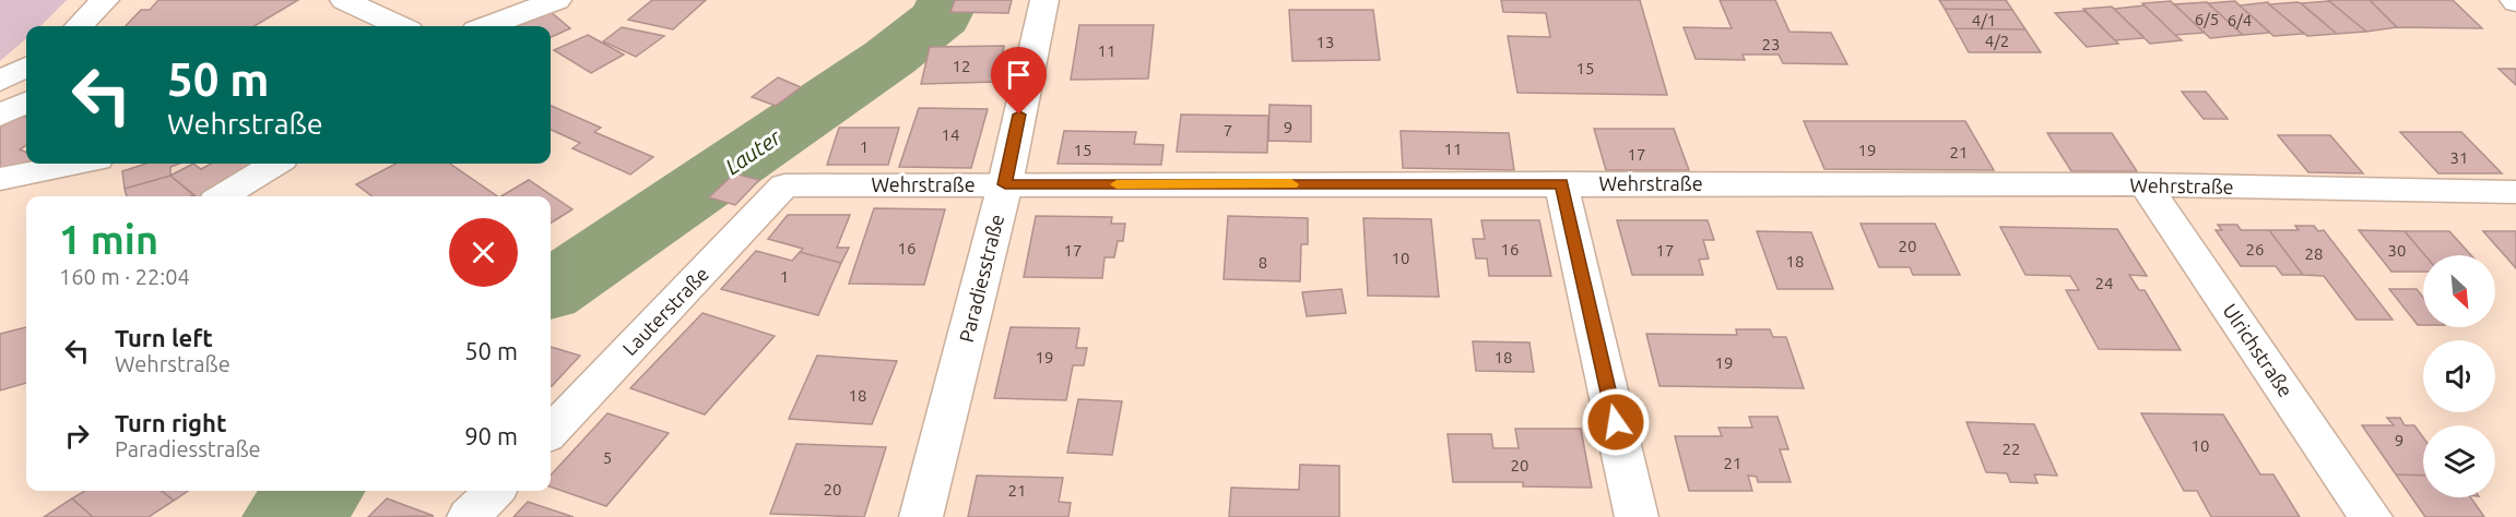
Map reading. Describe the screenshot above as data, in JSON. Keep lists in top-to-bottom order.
{
  "streets": {
    "street": [
      "Wehrstraße",
      "Paradiesstraße",
      "Lauterstraße",
      "Ulrichstraße"
    ]
  },
  "crossings": [
    ["Wehrstraße", "Paradiesstraße"],
    ["Wehrstraße", "Lauterstraße"],
    ["Wehrstraße", "Ulrichstraße"]
  ],
  "water": ["Lauter"],
  "house_numbers": [
    "6/5",
    "4/1",
    "6/4",
    "4/2",
    "13",
    "23",
    "11",
    "12",
    "15",
    "9",
    "7",
    "14",
    "1",
    "11",
    "15",
    "19",
    "21",
    "17",
    "31",
    "20",
    "16",
    "16",
    "26",
    "17",
    "17",
    "30",
    "28",
    "10",
    "18",
    "8",
    "1",
    "24",
    "19",
    "18",
    "19",
    "18",
    "9",
    "10",
    "22",
    "5",
    "21",
    "20",
    "20",
    "21"
  ],
  "north": "bottom right",
  "page": {
    "turn": ["50 m", "Wehrstraße"],
    "heading": ["1 min", "160 m · 22:04"],
    "list": [
      {
        "name": "Turn left",
        "note": "Wehrstraße",
        "value": "50 m"
      },
      {
        "name": "Turn right",
        "note": "Paradiesstraße",
        "value": "90 m"
      }
    ]
  }
}
